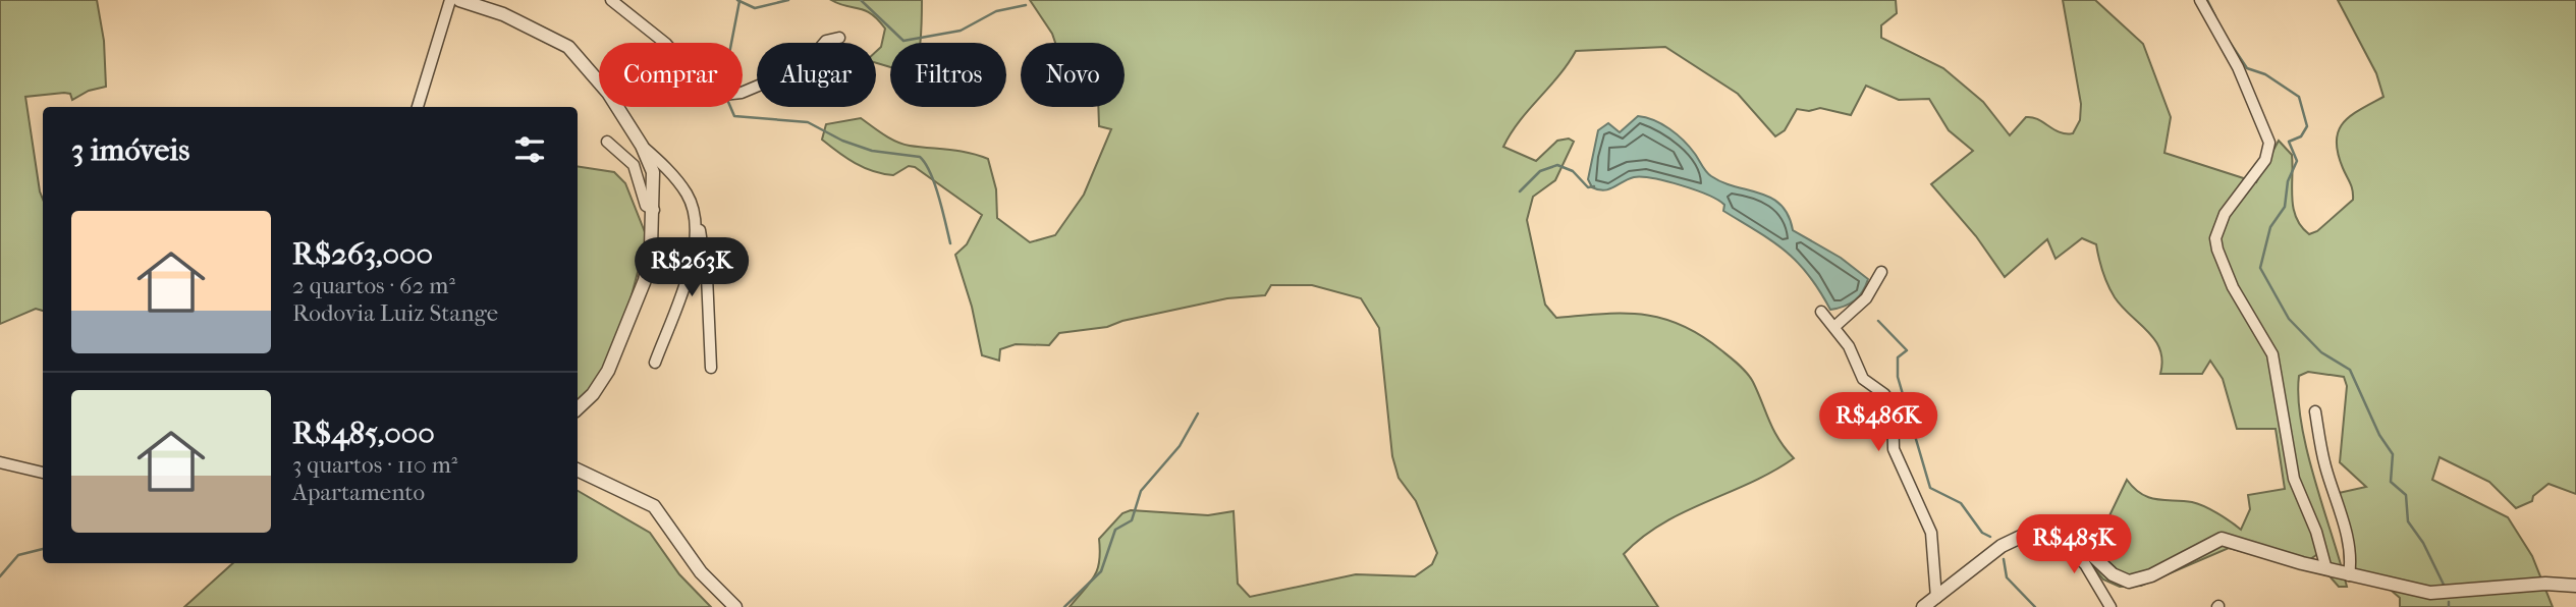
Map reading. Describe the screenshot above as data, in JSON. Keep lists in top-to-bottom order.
{
  "page": {
    "chip": [
      "Comprar",
      "Alugar",
      "Filtros",
      "Novo"
    ],
    "heading": "3 imóveis",
    "list": [
      {
        "name": "R$263,000",
        "note": "2 quartos · 62 m² · Rodovia Luiz Stange"
      },
      {
        "name": "R$485,000",
        "note": "3 quartos · 110 m² · Apartamento"
      }
    ],
    "price": ["R$263K", "R$486K", "R$485K"]
  }
}
